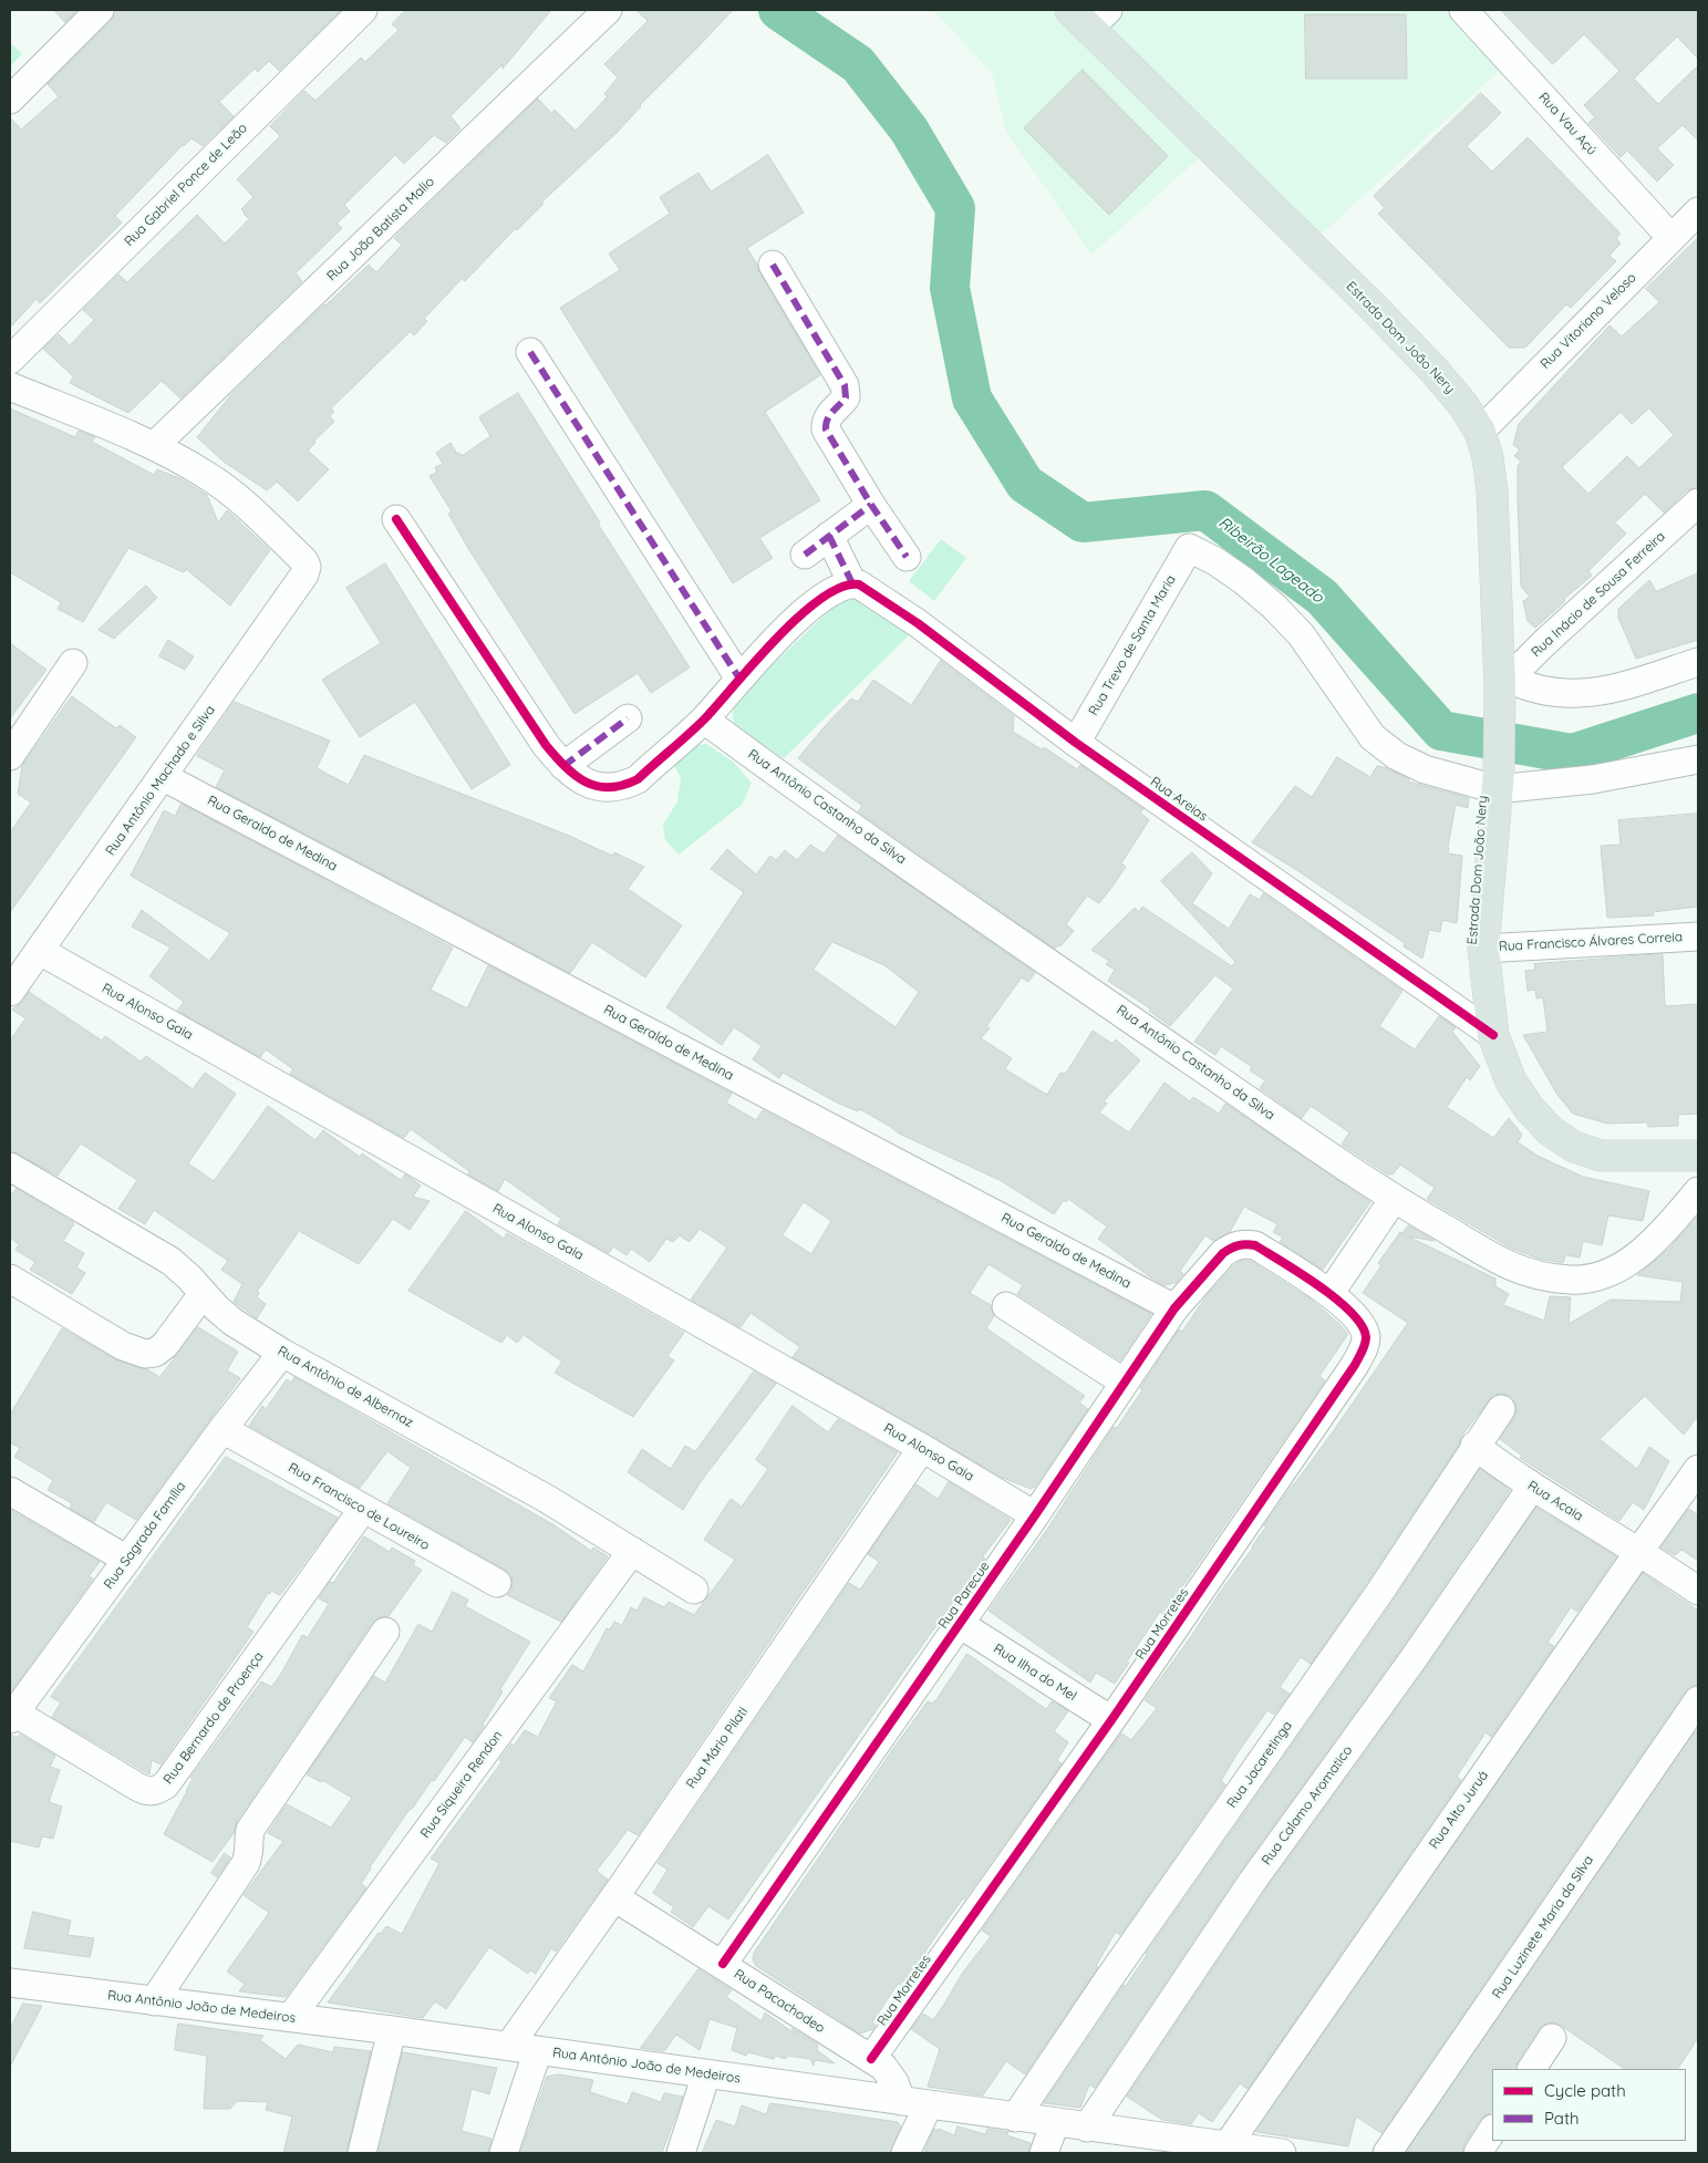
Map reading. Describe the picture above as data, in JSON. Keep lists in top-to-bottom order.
{
  "streets": {
    "main road": ["Estrada Dom João Nery"],
    "street": [
      "Rua Vau Açú",
      "Rua Gabriel Ponce de Leão",
      "Rua João Batista Malio",
      "Rua Vitoriano Veloso",
      "Rua Inácio de Sousa Ferreira",
      "Rua Trevo de Santa Maria",
      "Rua Antônio Machado e Silva",
      "Rua Areias",
      "Rua Antônio Castanho da Silva",
      "Rua Geraldo de Medina",
      "Rua Francisco Álvares Correia",
      "Rua Alonso Gaia",
      "Rua Antônio de Albernaz",
      "Rua Acaia",
      "Rua Francisco de Loureiro",
      "Rua Sagrada Família",
      "Rua Parecue",
      "Rua Morretes",
      "Rua Ilha do Mel",
      "Rua Bernardo de Proença",
      "Rua Mário Pilati",
      "Rua Jacaretinga",
      "Rua Siqueira Rendon",
      "Rua Calamo Aromatico",
      "Rua Alto Juruá",
      "Rua Luzinete Maria da Silva",
      "Rua Pacachodeo",
      "Rua Antônio João de Medeiros"
    ]
  },
  "crossings": [
    ["Rua Vau Açú", "Rua Vitoriano Veloso"],
    ["Rua João Batista Malio", "Rua Antônio Machado e Silva"],
    ["Rua Vitoriano Veloso", "Estrada Dom João Nery"],
    ["Estrada Dom João Nery", "Rua Inácio de Sousa Ferreira"],
    ["Estrada Dom João Nery", "Rua Trevo de Santa Maria"],
    ["Estrada Dom João Nery", "Rua Areias"],
    ["Estrada Dom João Nery", "Rua Francisco Álvares Correia"],
    ["Rua Trevo de Santa Maria", "Rua Areias"],
    ["Rua Antônio Machado e Silva", "Rua Geraldo de Medina"],
    ["Rua Antônio Machado e Silva", "Rua Alonso Gaia"],
    ["Rua Geraldo de Medina", "Rua Parecue"],
    ["Rua Alonso Gaia", "Rua Parecue"],
    ["Rua Alonso Gaia", "Rua Mário Pilati"],
    ["Rua Antônio de Albernaz", "Rua Sagrada Família"],
    ["Rua Antônio de Albernaz", "Rua Siqueira Rendon"],
    ["Rua Acaia", "Rua Jacaretinga"],
    ["Rua Acaia", "Rua Calamo Aromatico"],
    ["Rua Acaia", "Rua Alto Juruá"],
    ["Rua Francisco de Loureiro", "Rua Sagrada Família"],
    ["Rua Francisco de Loureiro", "Rua Bernardo de Proença"],
    ["Rua Sagrada Família", "Rua Bernardo de Proença"],
    ["Rua Parecue", "Rua Morretes"],
    ["Rua Parecue", "Rua Ilha do Mel"],
    ["Rua Parecue", "Rua Pacachodeo"],
    ["Rua Morretes", "Rua Ilha do Mel"],
    ["Rua Morretes", "Rua Pacachodeo"],
    ["Rua Mário Pilati", "Rua Pacachodeo"],
    ["Rua Mário Pilati", "Rua Antônio João de Medeiros"],
    ["Rua Jacaretinga", "Rua Antônio João de Medeiros"],
    ["Rua Siqueira Rendon", "Rua Antônio João de Medeiros"],
    ["Rua Calamo Aromatico", "Rua Antônio João de Medeiros"],
    ["Rua Alto Juruá", "Rua Antônio João de Medeiros"],
    ["Rua Pacachodeo", "Rua Antônio João de Medeiros"]
  ],
  "water": ["Ribeirão Lageado"],
  "legend": ["Cycle path", "Path"]
}
